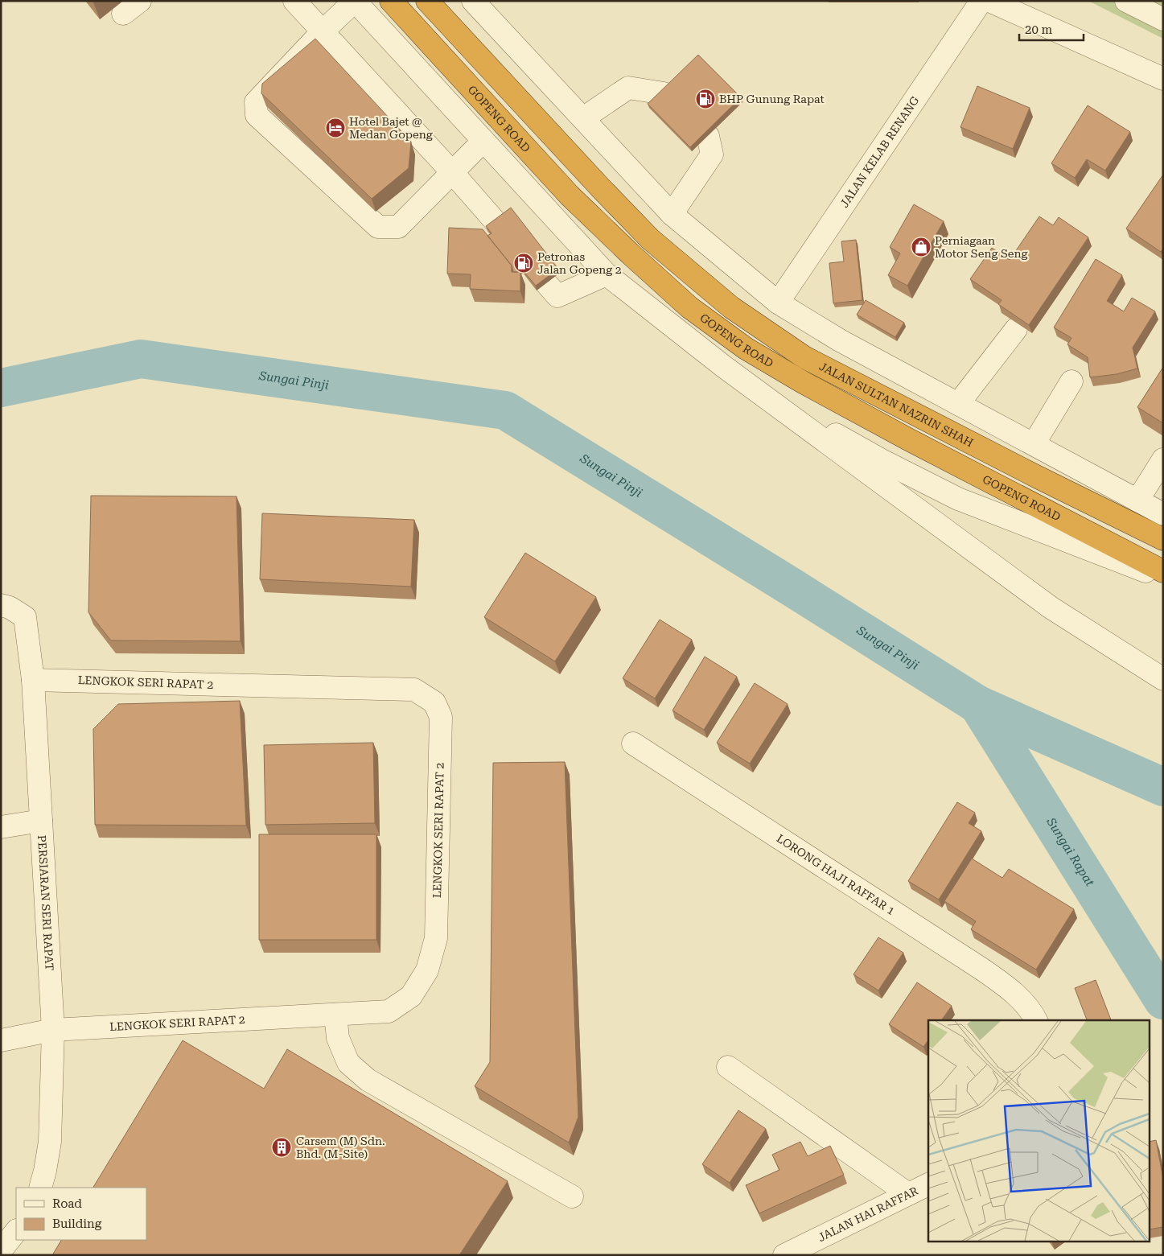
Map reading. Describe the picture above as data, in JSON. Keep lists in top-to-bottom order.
{
  "streets": {
    "highway": ["GOPENG ROAD", "JALAN SULTAN NAZRIN SHAH"],
    "street": [
      "JALAN KELAB RENANG",
      "LENGKOK SERI RAPAT 2",
      "LORONG HAJI RAFFAR 1",
      "PERSIARAN SERI RAPAT",
      "JALAN HAI RAFFAR"
    ]
  },
  "crossings": [
    ["LENGKOK SERI RAPAT 2", "PERSIARAN SERI RAPAT"]
  ],
  "water": ["Sungai Pinji", "Sungai Rapat"],
  "places": {
    "fuel station": ["BHP Gunung Rapat", "Petronas Jalan Gopeng 2"],
    "hotel": ["Hotel Bajet @ Medan Gopeng"],
    "shop": ["Perniagaan Motor Seng Seng"],
    "building": ["Carsem (M) Sdn. Bhd. (M-Site)"]
  },
  "legend": ["Road", "Building"],
  "scale_bar": "20 m"
}
